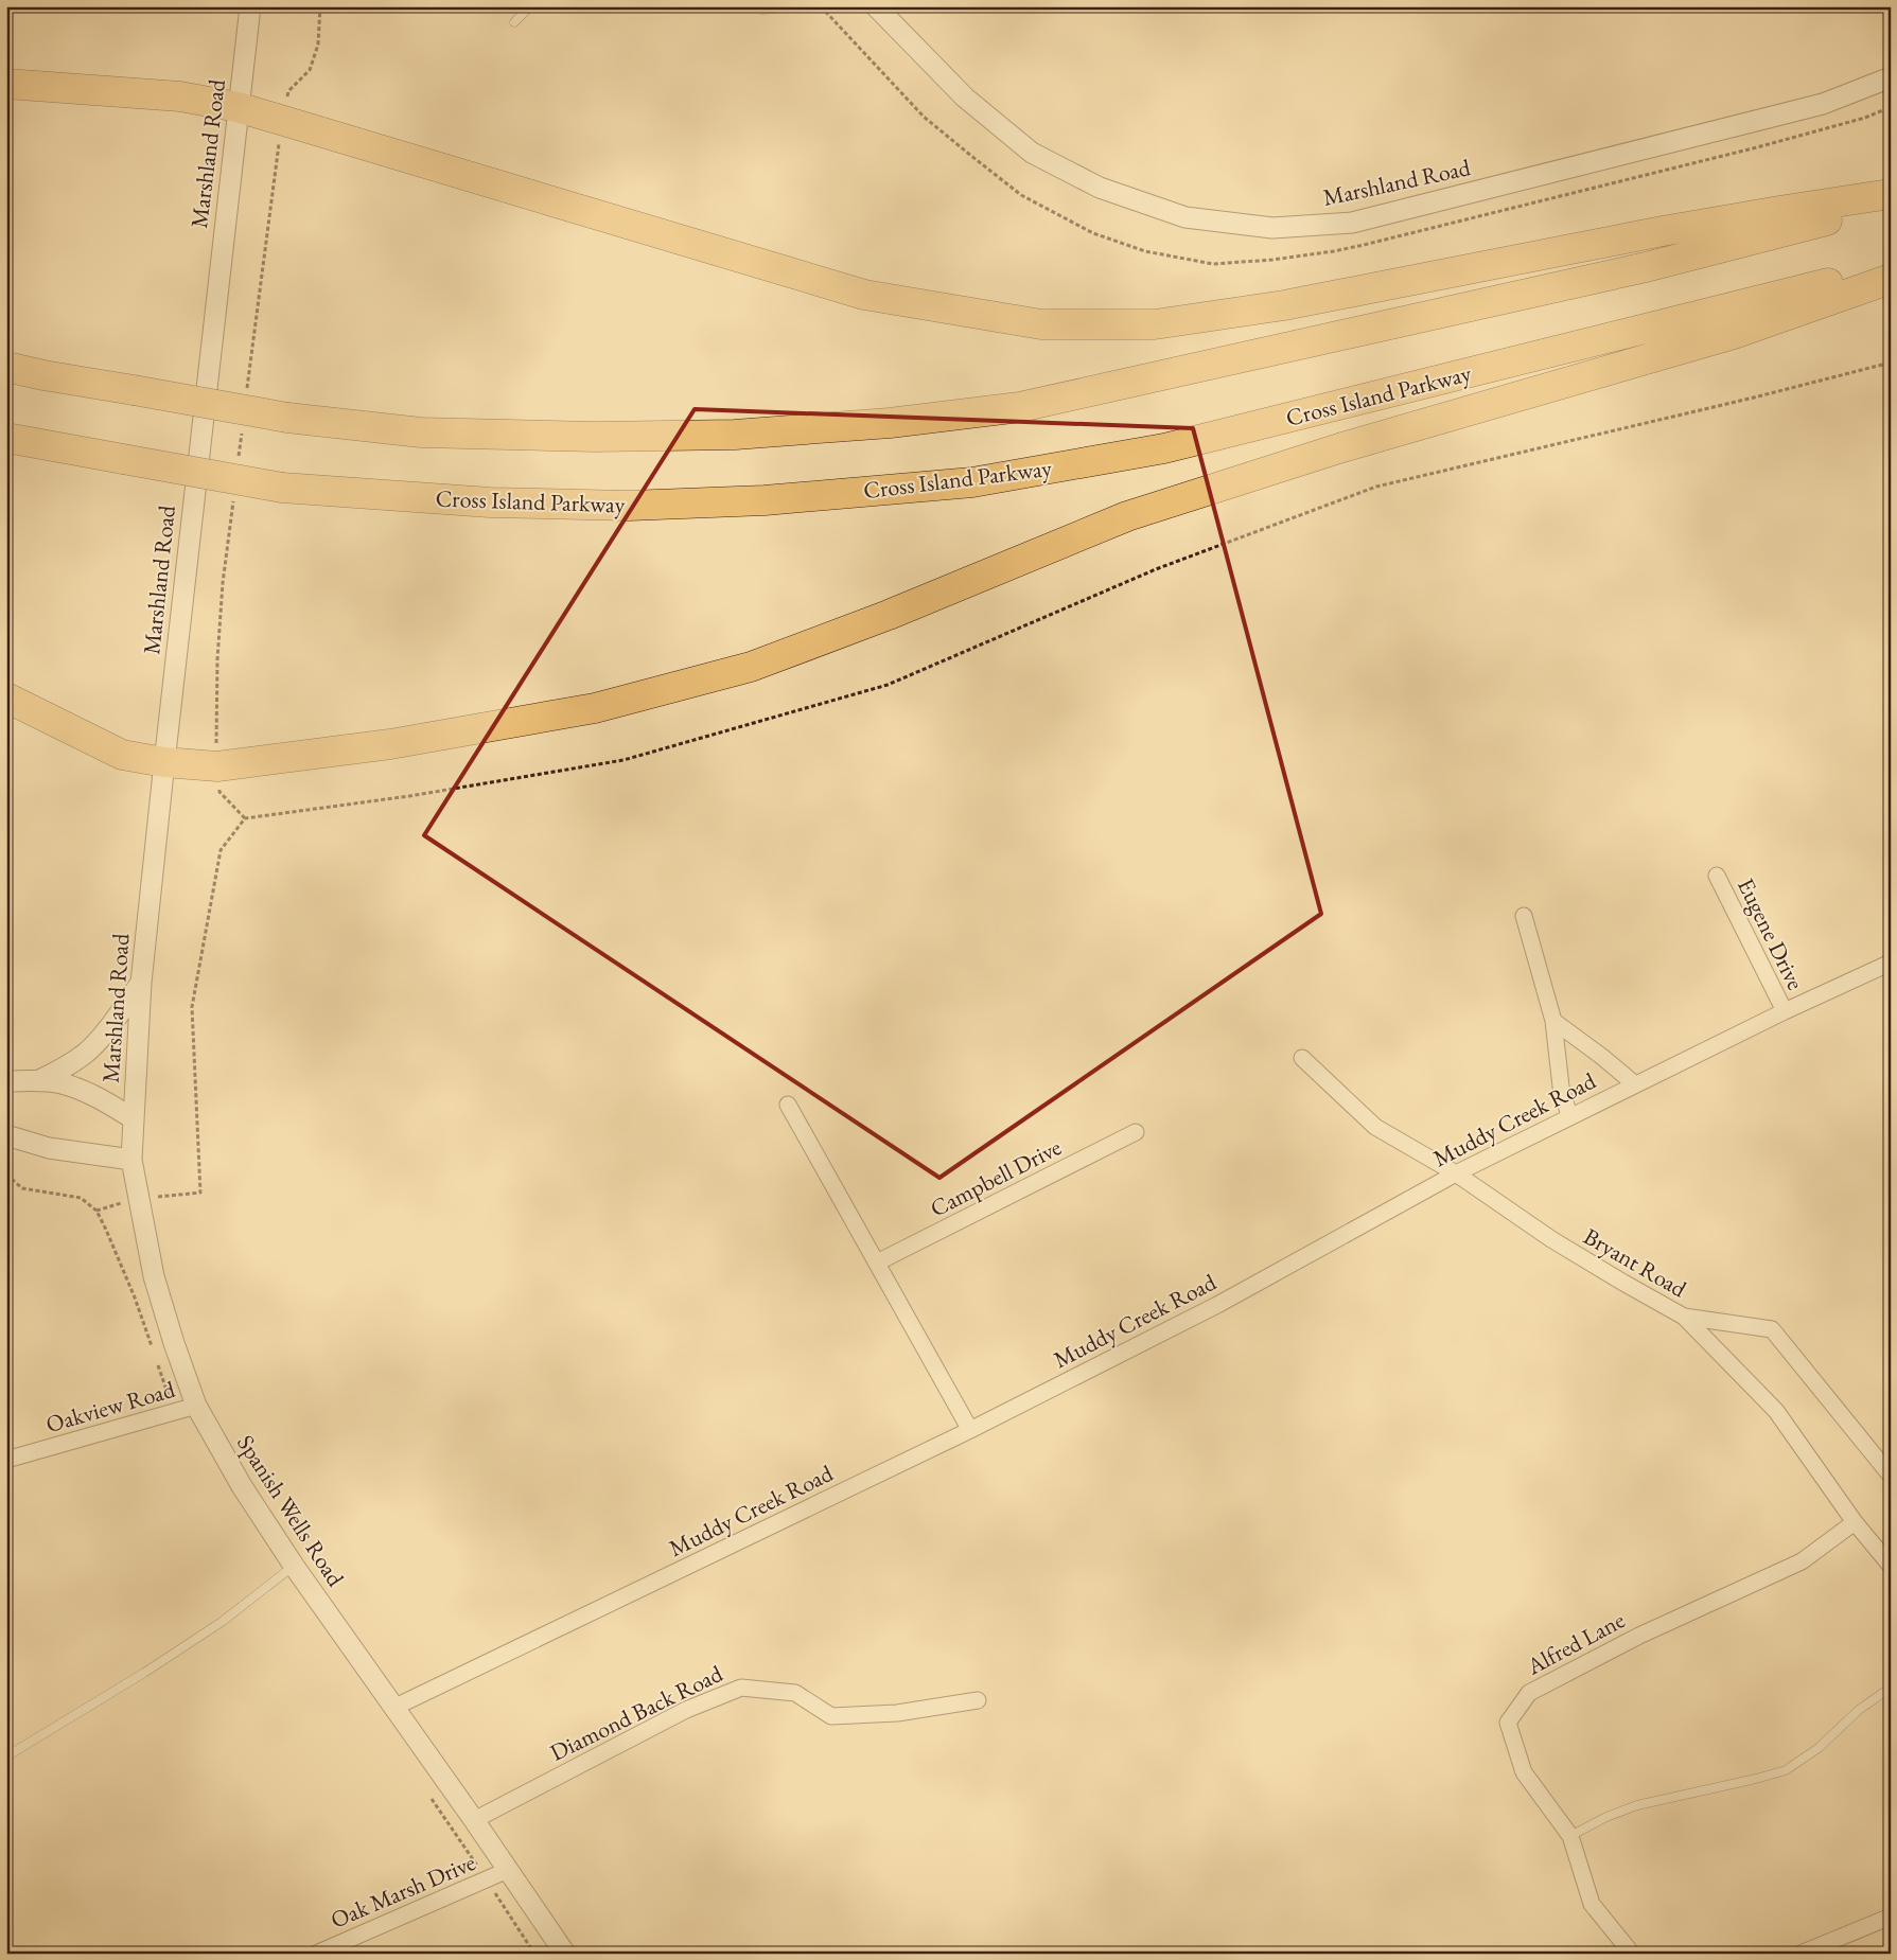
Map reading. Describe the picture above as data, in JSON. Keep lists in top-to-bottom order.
{
  "streets": {
    "highway": ["Cross Island Parkway"],
    "street": [
      "Marshland Road",
      "Eugene Drive",
      "Muddy Creek Road",
      "Campbell Drive",
      "Bryant Road",
      "Oakview Road",
      "Spanish Wells Road",
      "Alfred Lane",
      "Diamond Back Road",
      "Oak Marsh Drive"
    ]
  },
  "crossings": [
    ["Marshland Road", "Spanish Wells Road"],
    ["Eugene Drive", "Muddy Creek Road"],
    ["Muddy Creek Road", "Bryant Road"],
    ["Muddy Creek Road", "Spanish Wells Road"],
    ["Bryant Road", "Alfred Lane"],
    ["Oakview Road", "Spanish Wells Road"],
    ["Spanish Wells Road", "Diamond Back Road"],
    ["Spanish Wells Road", "Oak Marsh Drive"]
  ]
}
